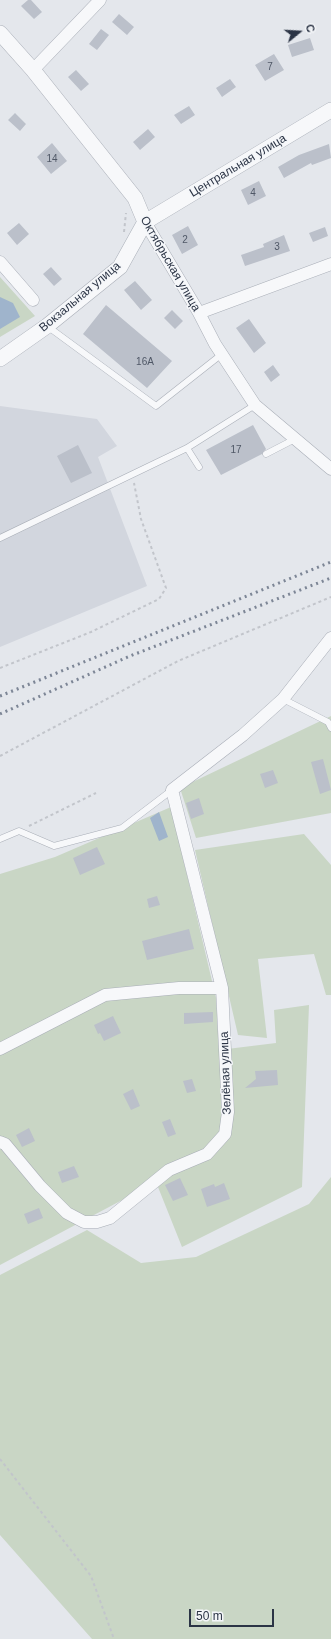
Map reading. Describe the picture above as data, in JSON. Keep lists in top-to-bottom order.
{
  "streets": {
    "street": [
      "Центральная улица",
      "Октябрьская улица",
      "Вокзальная улица",
      "Зелёная улица"
    ]
  },
  "crossings": [
    ["Центральная улица", "Октябрьская улица"],
    ["Центральная улица", "Вокзальная улица"],
    ["Октябрьская улица", "Вокзальная улица"]
  ],
  "house_numbers": [
    "7",
    "14",
    "4",
    "2",
    "3",
    "16А",
    "17"
  ],
  "scale_bar": "50 m",
  "north": "right"
}
